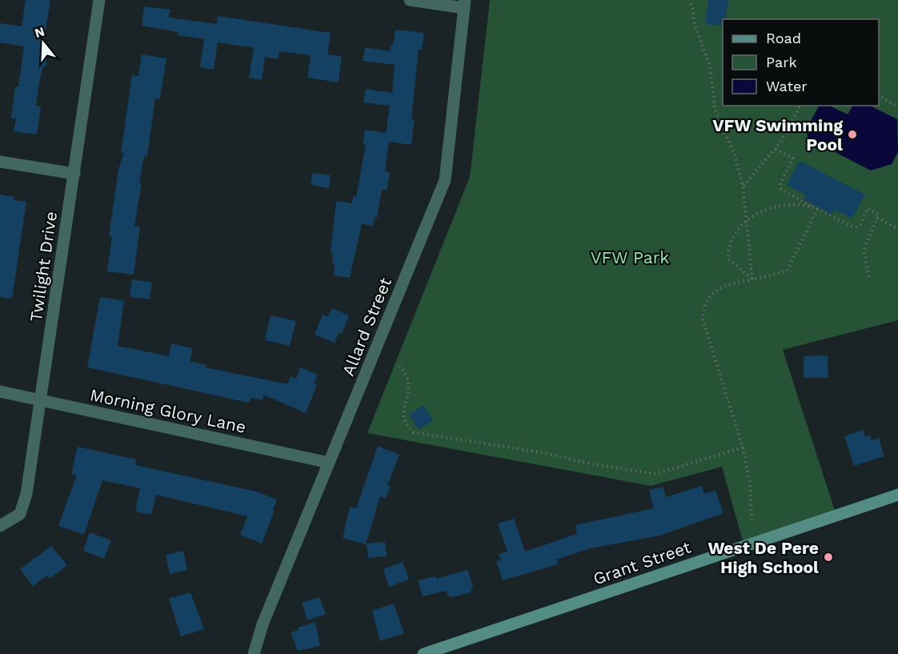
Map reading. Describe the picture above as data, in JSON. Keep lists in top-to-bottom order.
{
  "streets": {
    "street": [
      "Twilight Drive",
      "Allard Street",
      "Morning Glory Lane",
      "Grant Street"
    ]
  },
  "crossings": [
    ["Twilight Drive", "Morning Glory Lane"],
    ["Allard Street", "Morning Glory Lane"]
  ],
  "parks": ["VFW Park"],
  "places": ["VFW Swimming Pool", "West De Pere High School"],
  "legend": ["Road", "Park", "Water"],
  "north": "top"
}
